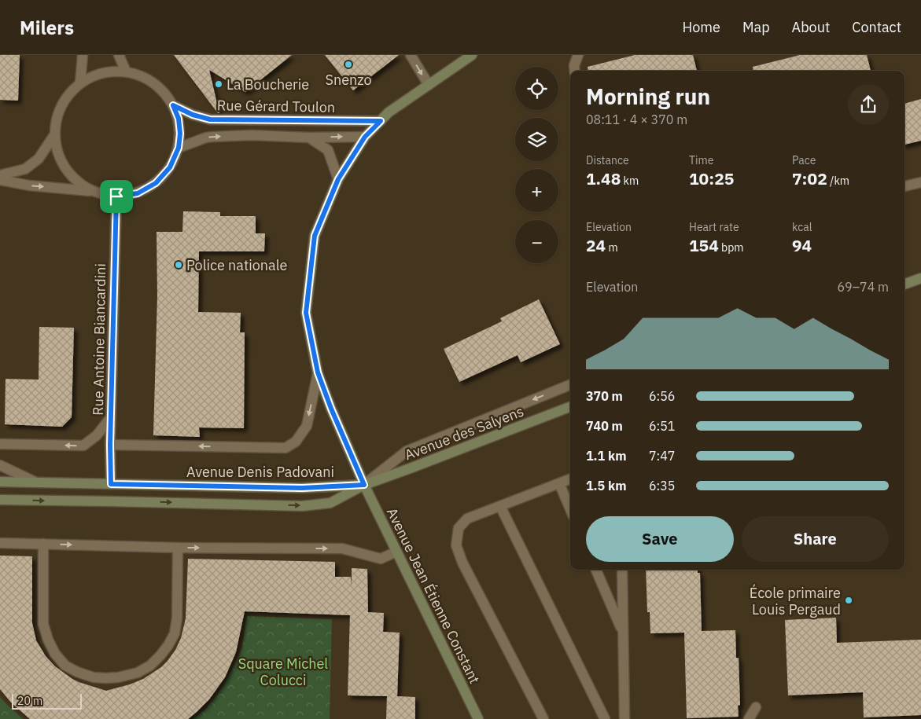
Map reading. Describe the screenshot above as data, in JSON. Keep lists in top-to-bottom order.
{
  "streets": {
    "main road": ["Avenue des Salyens", "Avenue Denis Padovani", "Avenue Jean Étienne Constant"],
    "street": ["Rue Gérard Toulon", "Rue Antoine Biancardini"]
  },
  "crossings": [
    ["Rue Gérard Toulon", "Rue Antoine Biancardini"],
    ["Rue Gérard Toulon", "Avenue Jean Étienne Constant"],
    ["Rue Antoine Biancardini", "Avenue Denis Padovani"],
    ["Avenue des Salyens", "Avenue Denis Padovani"],
    ["Avenue des Salyens", "Avenue Jean Étienne Constant"],
    ["Avenue Denis Padovani", "Avenue Jean Étienne Constant"]
  ],
  "parks": ["Square Michel Colucci"],
  "places": [
    "Snenzo",
    "La Boucherie",
    "Police nationale",
    "École primaire Louis Pergaud"
  ],
  "scale_bar": "20 m",
  "page": {
    "header": "Milers",
    "nav": [
      "Home",
      "Map",
      "About",
      "Contact"
    ],
    "map_buttons": ["+", "−"],
    "heading": ["Morning run", "08:11 · 4 × 370 m"],
    "stats": [
      ["Distance", "1.48 km"],
      ["Time", "10:25"],
      ["Pace", "7:02 /km"],
      ["Elevation", "24 m"],
      ["Heart rate", "154 bpm"],
      ["kcal", "94"]
    ],
    "chart": ["Elevation", "69–74 m"],
    "list": [
      {
        "name": "370 m",
        "note": "6:56"
      },
      {
        "name": "740 m",
        "note": "6:51"
      },
      {
        "name": "1.1 km",
        "note": "7:47"
      },
      {
        "name": "1.5 km",
        "note": "6:35"
      }
    ],
    "buttons": ["Save", "Share"],
    "scale": "20 m"
  }
}
